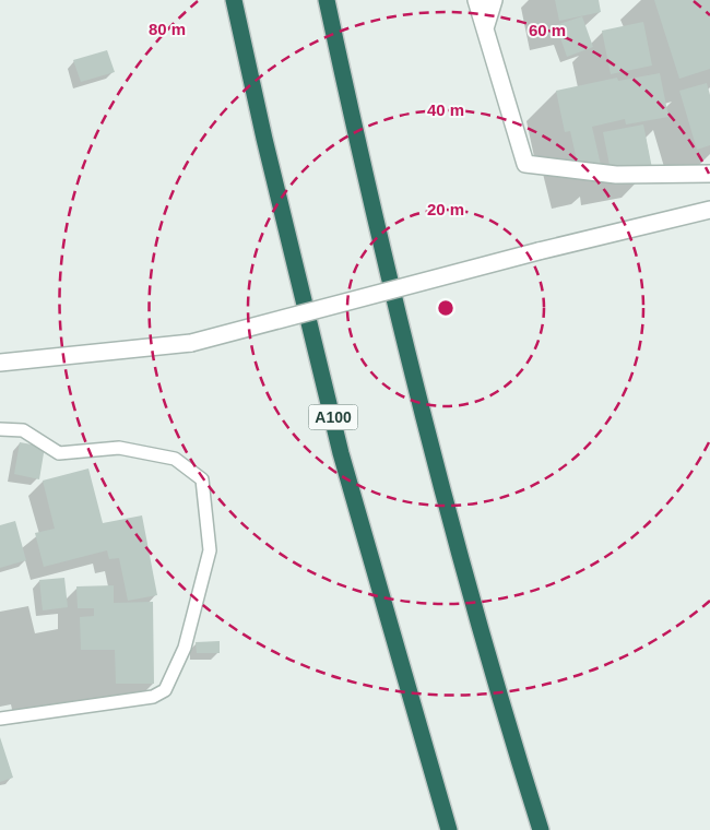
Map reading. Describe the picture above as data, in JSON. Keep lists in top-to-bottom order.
{
  "streets": {
    "highway": ["A100"]
  },
  "rings": [
    "80 m",
    "60 m",
    "40 m",
    "20 m"
  ]
}
